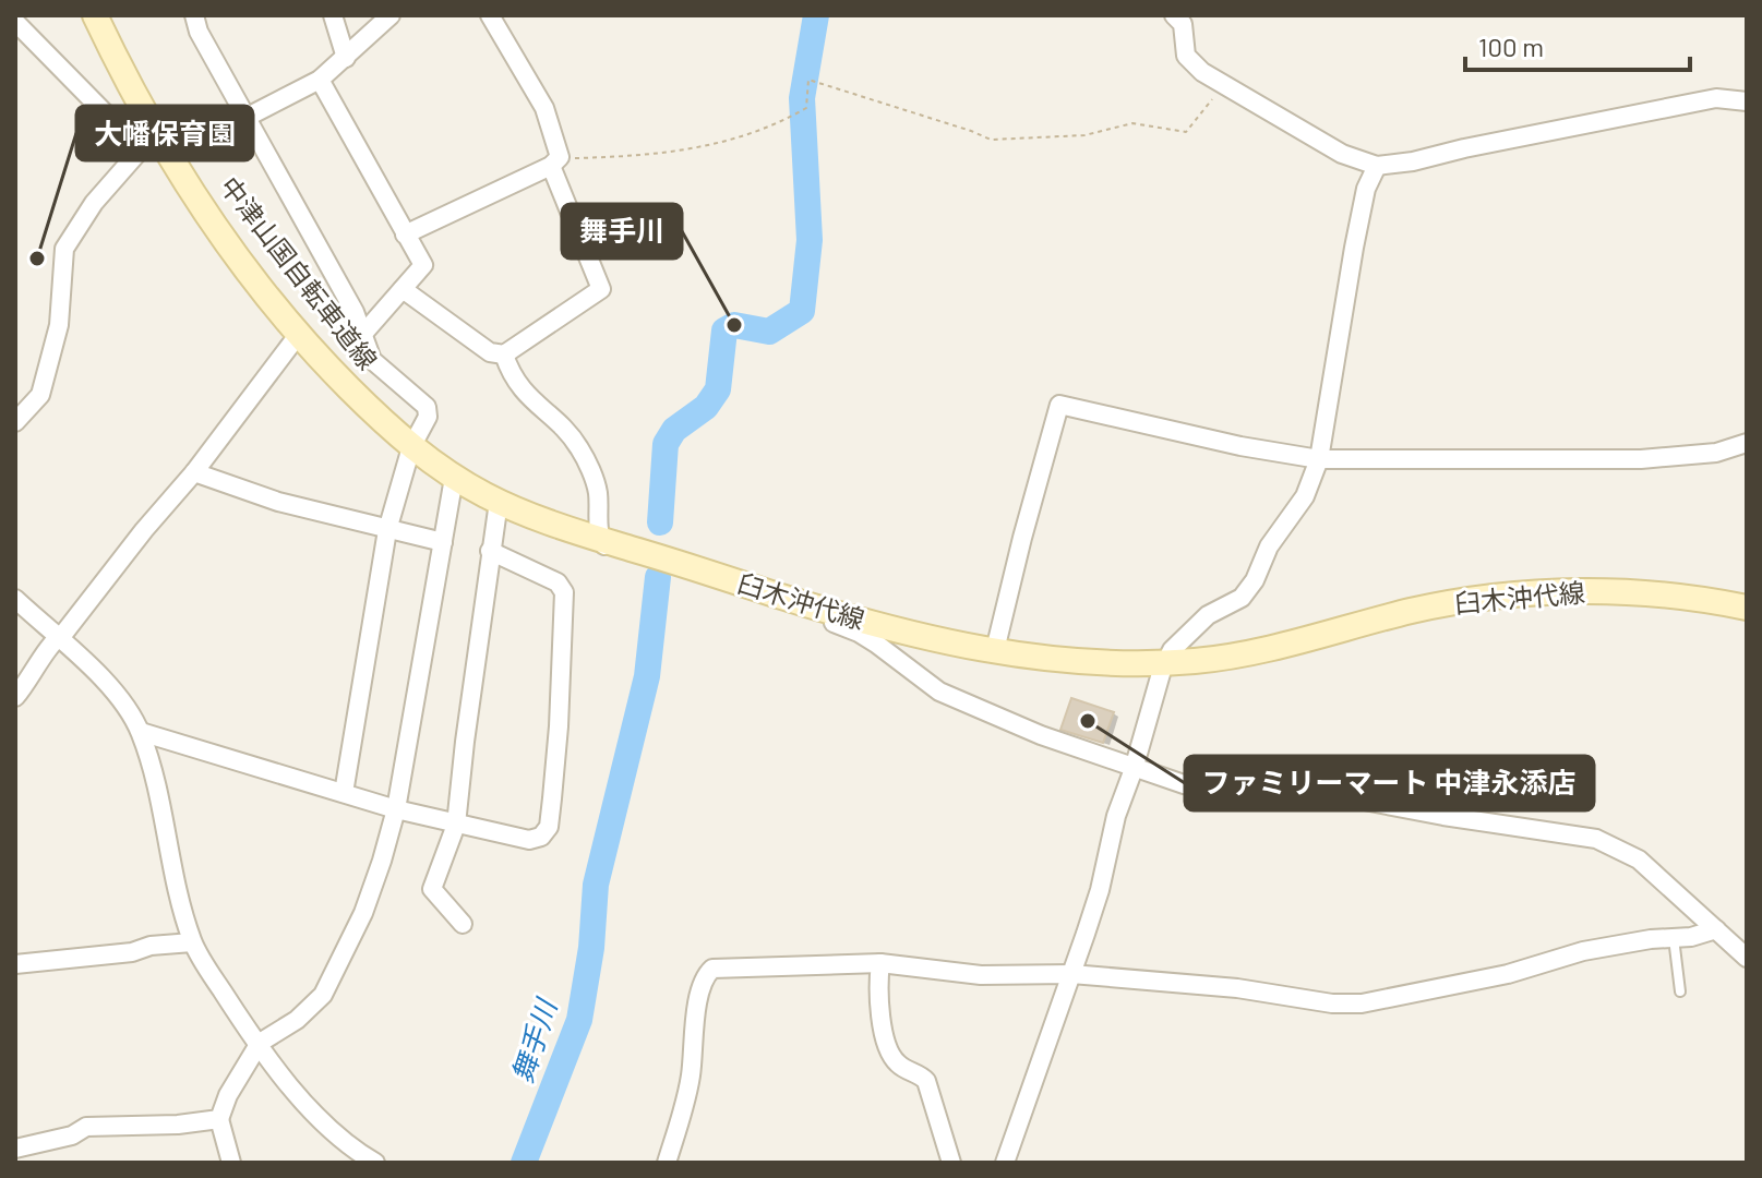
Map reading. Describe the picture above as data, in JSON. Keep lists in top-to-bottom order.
{
  "streets": {
    "main road": ["臼木沖代線"]
  },
  "water": ["舞手川"],
  "places": ["大幡保育園", "舞手川", "ファミリーマート 中津永添店"],
  "scale_bar": "100 m"
}
